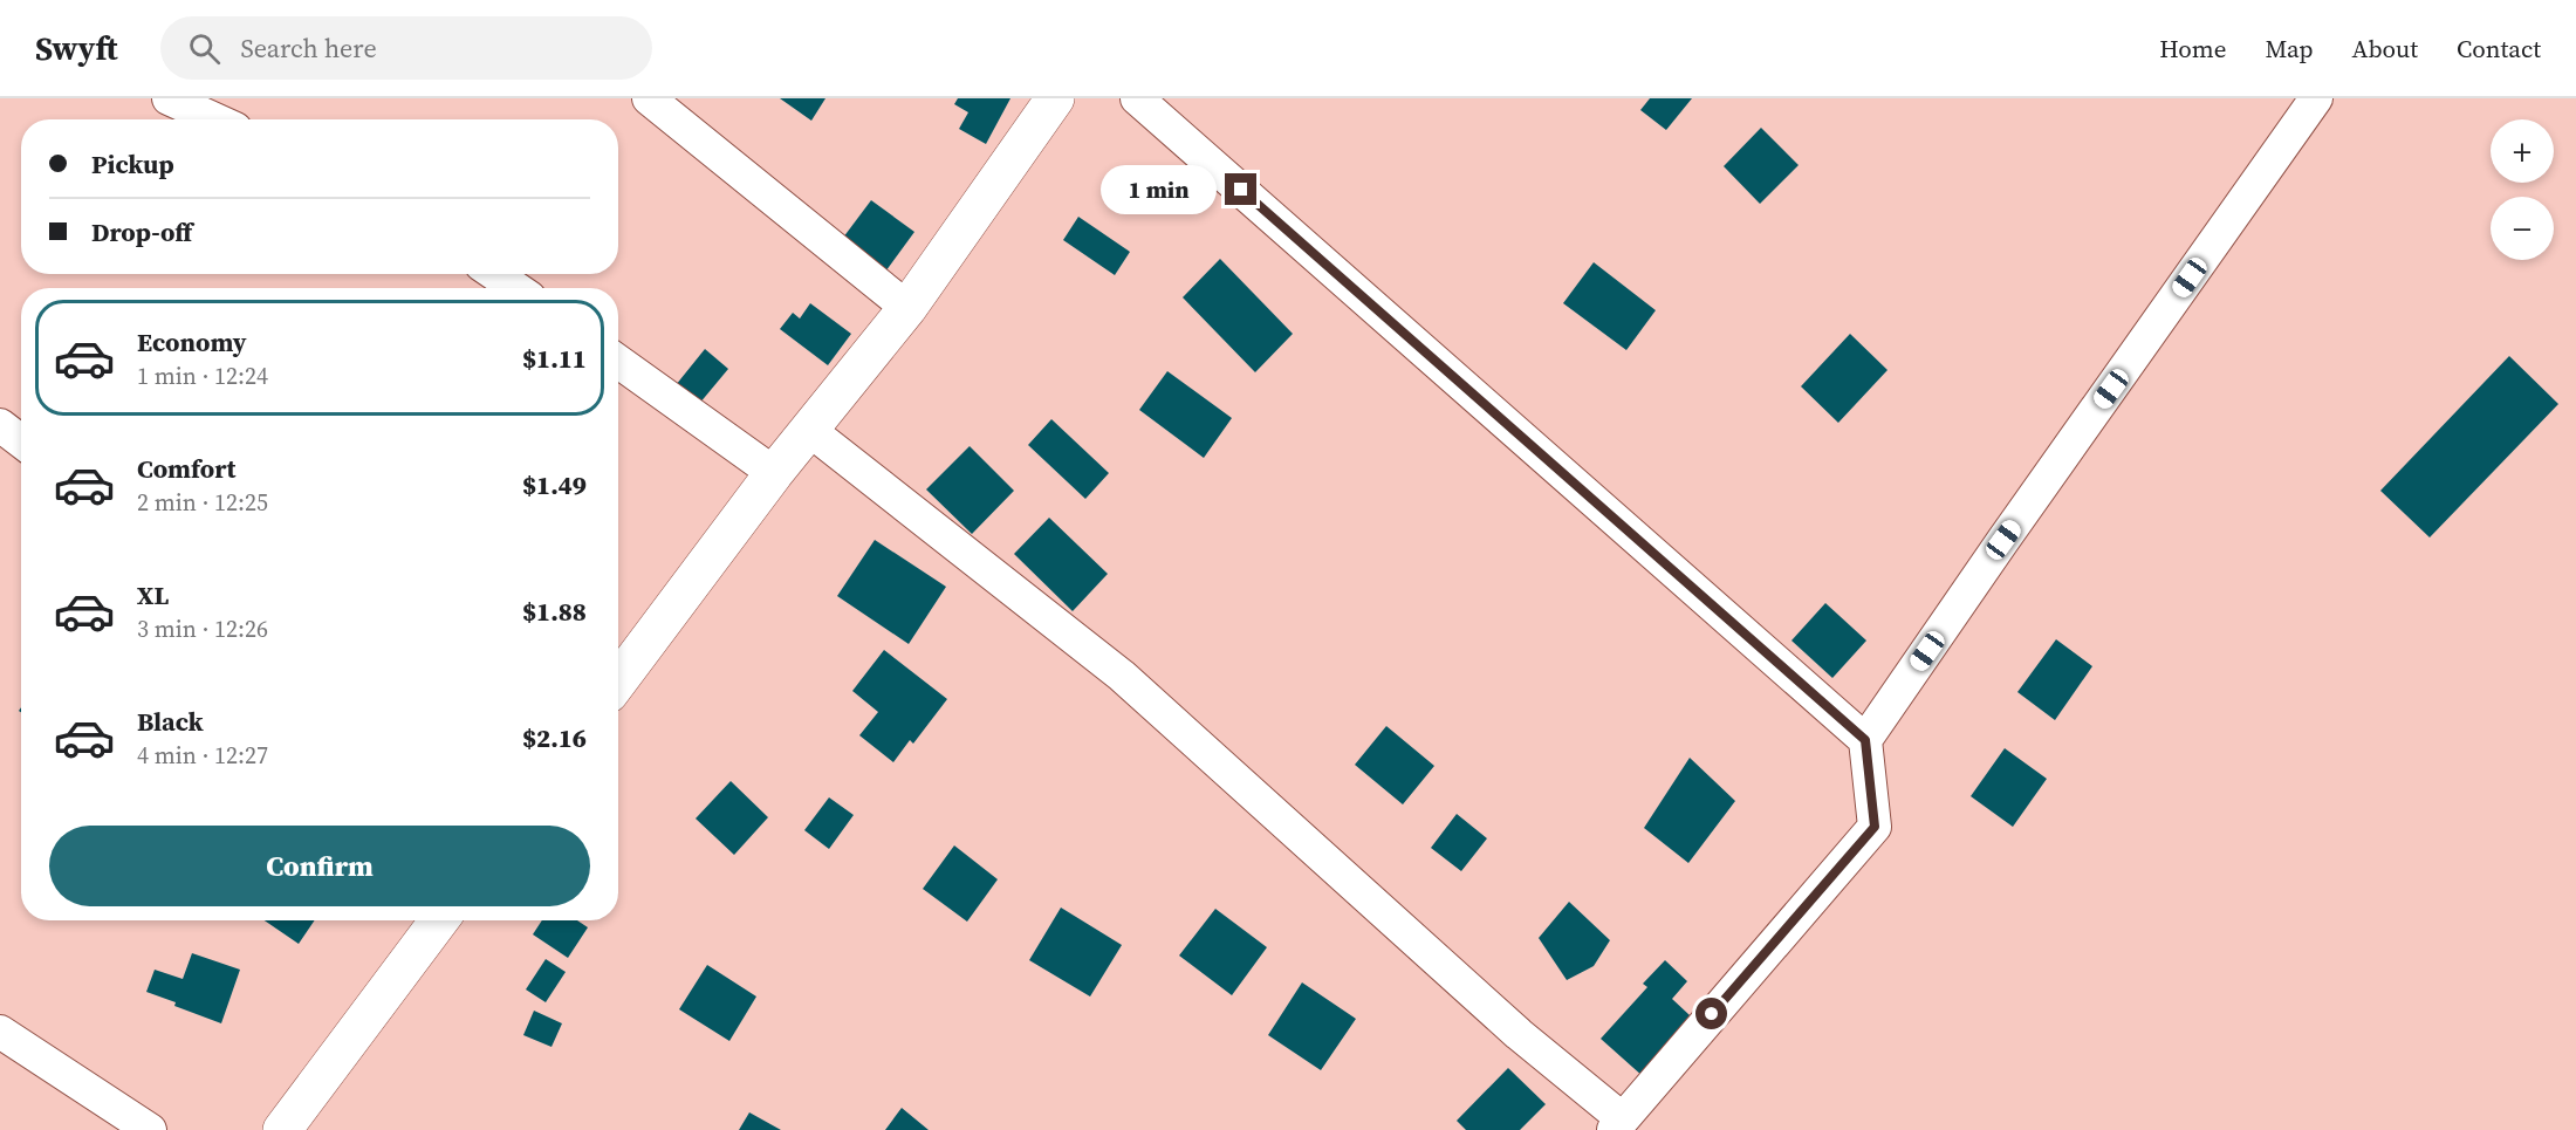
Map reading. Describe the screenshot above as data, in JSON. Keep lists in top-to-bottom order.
{
  "page": {
    "header": "Swyft",
    "search": "Search here",
    "nav": [
      "Home",
      "Map",
      "About",
      "Contact"
    ],
    "map_buttons": ["+", "−"],
    "banner": ["Pickup", "Drop-off"],
    "bubble": "1 min",
    "list": [
      {
        "name": "Economy",
        "note": "1 min · 12:24",
        "value": "$1.11"
      },
      {
        "name": "Comfort",
        "note": "2 min · 12:25",
        "value": "$1.49"
      },
      {
        "name": "XL",
        "note": "3 min · 12:26",
        "value": "$1.88"
      },
      {
        "name": "Black",
        "note": "4 min · 12:27",
        "value": "$2.16"
      }
    ],
    "buttons": "Confirm"
  }
}
